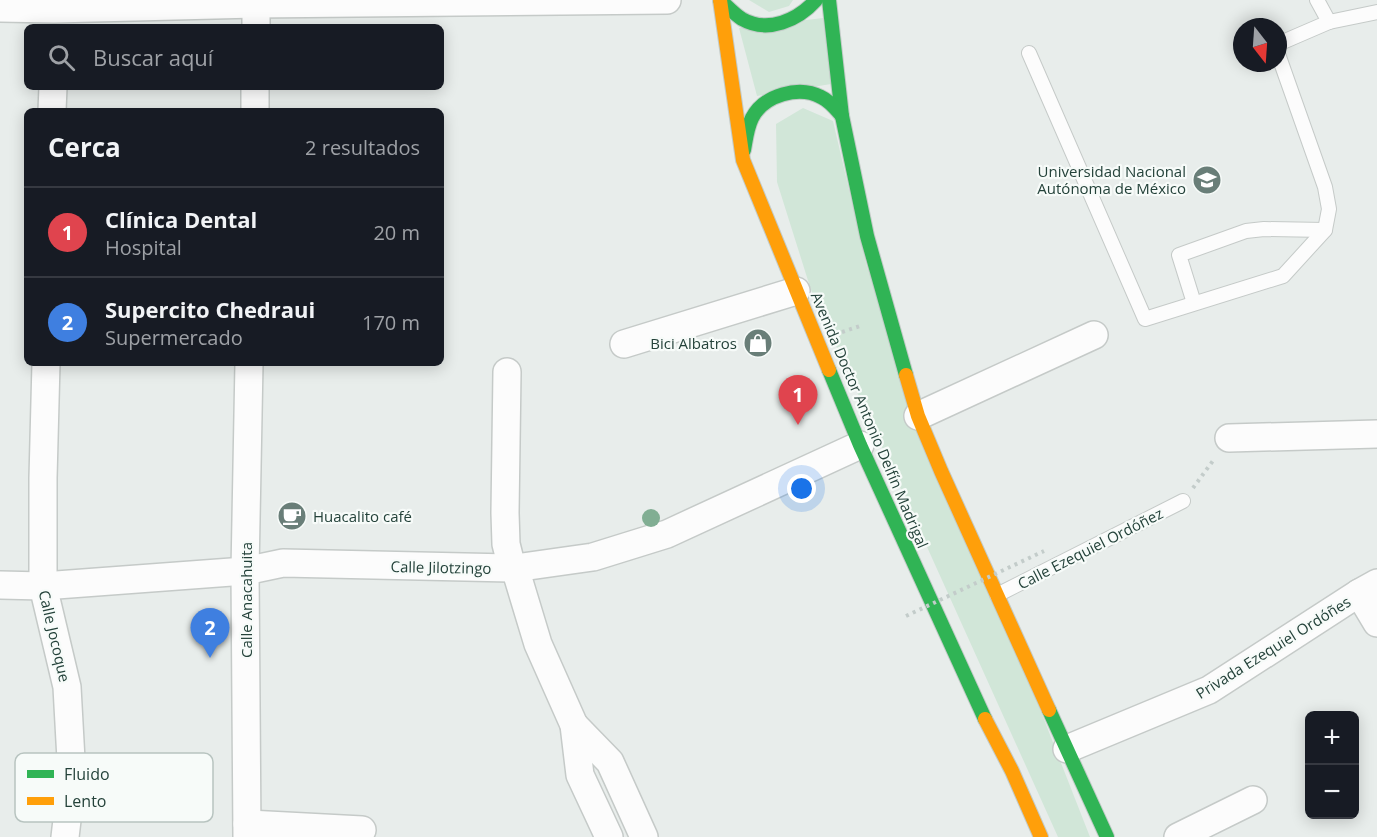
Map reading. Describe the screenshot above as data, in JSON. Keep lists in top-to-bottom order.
{
  "streets": {
    "main road": ["Avenida Doctor Antonio Delfín Madrigal"],
    "street": [
      "Calle Jilotzingo",
      "Calle Anacahuita",
      "Calle Jocoque",
      "Privada Ezequiel Ordóñes"
    ],
    "lane": ["Calle Ezequiel Ordóñez"]
  },
  "crossings": [
    ["Avenida Doctor Antonio Delfín Madrigal", "Calle Jilotzingo"],
    ["Calle Jilotzingo", "Calle Anacahuita"],
    ["Calle Jilotzingo", "Calle Jocoque"]
  ],
  "places": {
    "school or university": ["Universidad Nacional Autónoma de México"],
    "shop": ["Bici Albatros"],
    "cafe": ["Huacalito café"]
  },
  "legend": ["Fluido", "Lento"],
  "north": "bottom",
  "page": {
    "search": "Buscar aquí",
    "heading": ["Cerca", "2 resultados"],
    "list": [
      {
        "mark": "1",
        "name": "Clínica Dental",
        "note": "Hospital",
        "value": "20 m"
      },
      {
        "mark": "2",
        "name": "Supercito Chedraui",
        "note": "Supermercado",
        "value": "170 m"
      }
    ],
    "pins": ["1", "2"],
    "map_buttons": ["+", "−"]
  }
}
